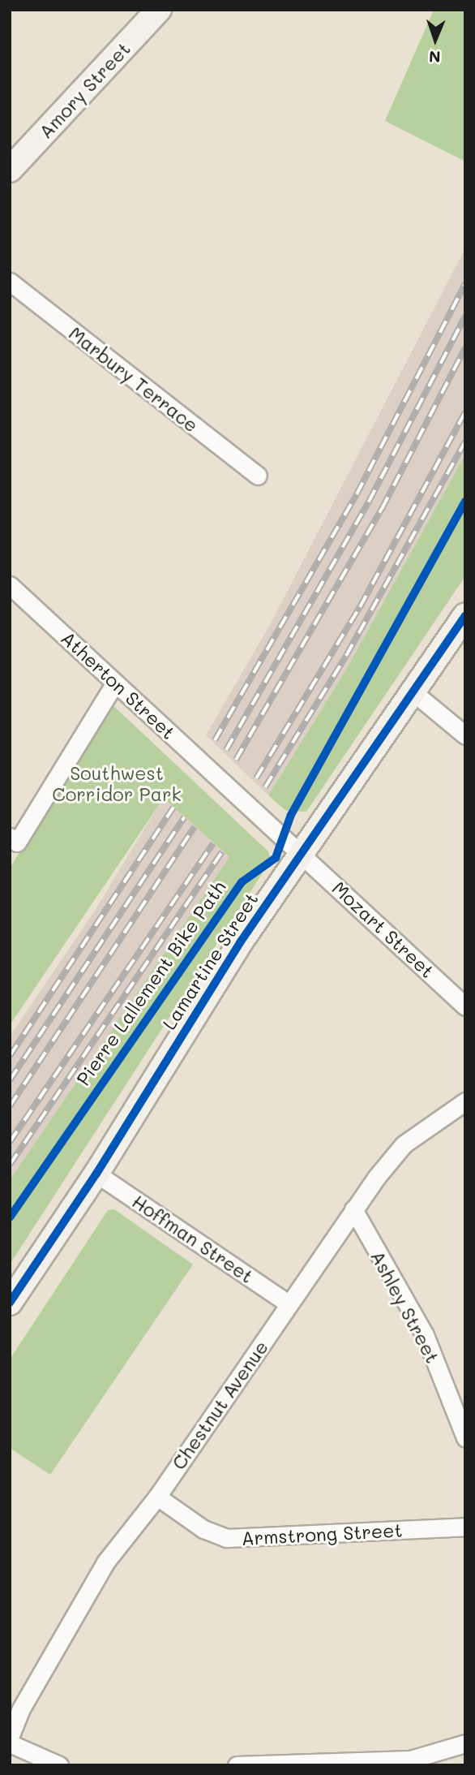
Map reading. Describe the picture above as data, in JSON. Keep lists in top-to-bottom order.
{
  "streets": {
    "street": [
      "Amory Street",
      "Marbury Terrace",
      "Atherton Street",
      "Mozart Street",
      "Lamartine Street",
      "Hoffman Street",
      "Ashley Street",
      "Chestnut Avenue",
      "Armstrong Street"
    ],
    "cycle path": ["Pierre Lallement Bike Path"]
  },
  "crossings": [
    ["Atherton Street", "Mozart Street"],
    ["Atherton Street", "Lamartine Street"],
    ["Mozart Street", "Lamartine Street"],
    ["Lamartine Street", "Hoffman Street"],
    ["Hoffman Street", "Chestnut Avenue"],
    ["Ashley Street", "Chestnut Avenue"],
    ["Chestnut Avenue", "Armstrong Street"]
  ],
  "parks": ["Southwest Corridor Park"],
  "north": "bottom"
}
